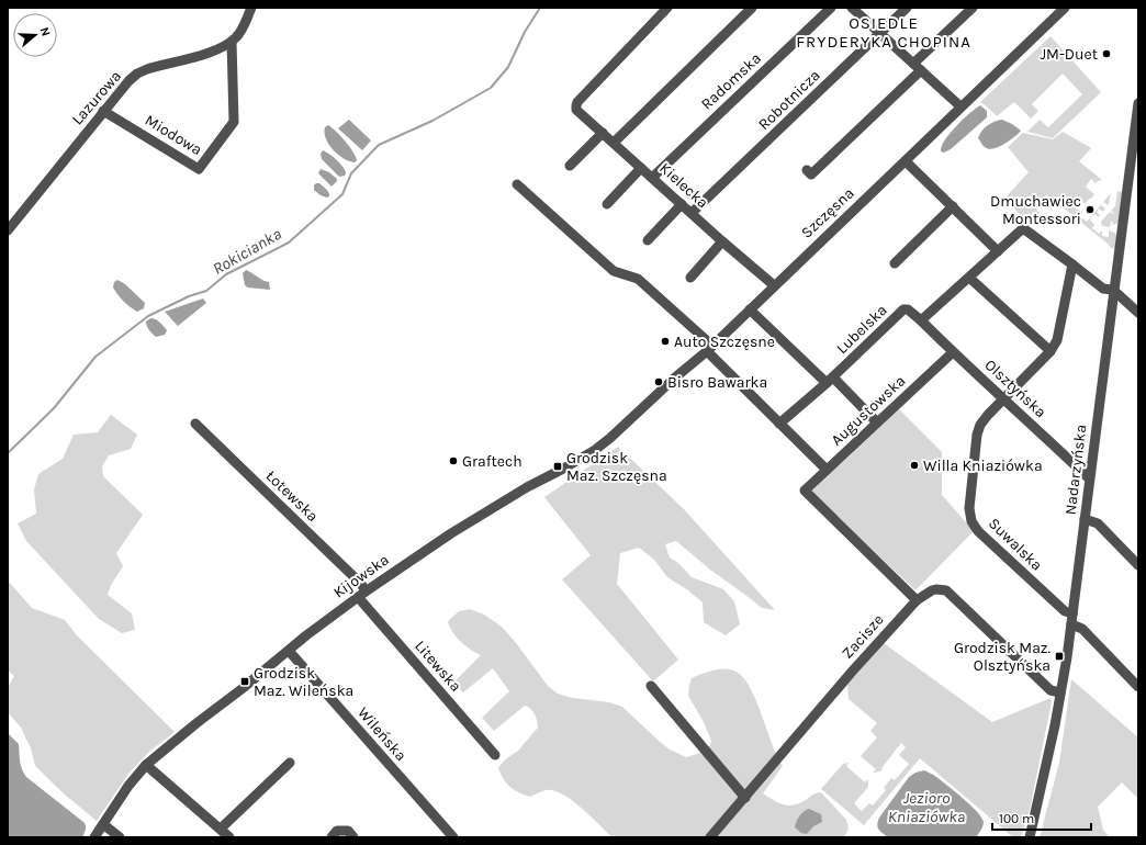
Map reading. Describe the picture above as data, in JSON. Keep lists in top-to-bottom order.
{
  "streets": {
    "street": [
      "Radomska",
      "Lazurowa",
      "Robotnicza",
      "Miodowa",
      "Kielecka",
      "Szczęsna",
      "Lubelska",
      "Olsztyńska",
      "Augustowska",
      "Nadarzyńska",
      "Łotewska",
      "Suwalska",
      "Kijowska",
      "Zacisze",
      "Litewska",
      "Wileńska"
    ]
  },
  "crossings": [
    ["Radomska", "Kielecka"],
    ["Lazurowa", "Miodowa"],
    ["Robotnicza", "Kielecka"],
    ["Kielecka", "Szczęsna"],
    ["Szczęsna", "Kijowska"],
    ["Lubelska", "Olsztyńska"],
    ["Olsztyńska", "Augustowska"],
    ["Olsztyńska", "Nadarzyńska"],
    ["Olsztyńska", "Suwalska"],
    ["Augustowska", "Zacisze"],
    ["Nadarzyńska", "Suwalska"],
    ["Nadarzyńska", "Zacisze"],
    ["Łotewska", "Kijowska"],
    ["Kijowska", "Litewska"],
    ["Kijowska", "Wileńska"]
  ],
  "districts": ["OSIEDLE FRYDERYKA CHOPINA"],
  "water": ["Rokicianka", "Jezioro Kniaziówka"],
  "places": {
    "other": [
      "JM-Duet",
      "Dmuchawiec Montessori",
      "Auto Szczęsne",
      "Bisro Bawarka",
      "Graftech",
      "Willa Kniaziówka"
    ],
    "transit": ["Grodzisk Maz. Szczęsna", "Grodzisk Maz. Olsztyńska", "Grodzisk Maz. Wileńska"]
  },
  "scale_bar": "100 m",
  "north": "right"
}
